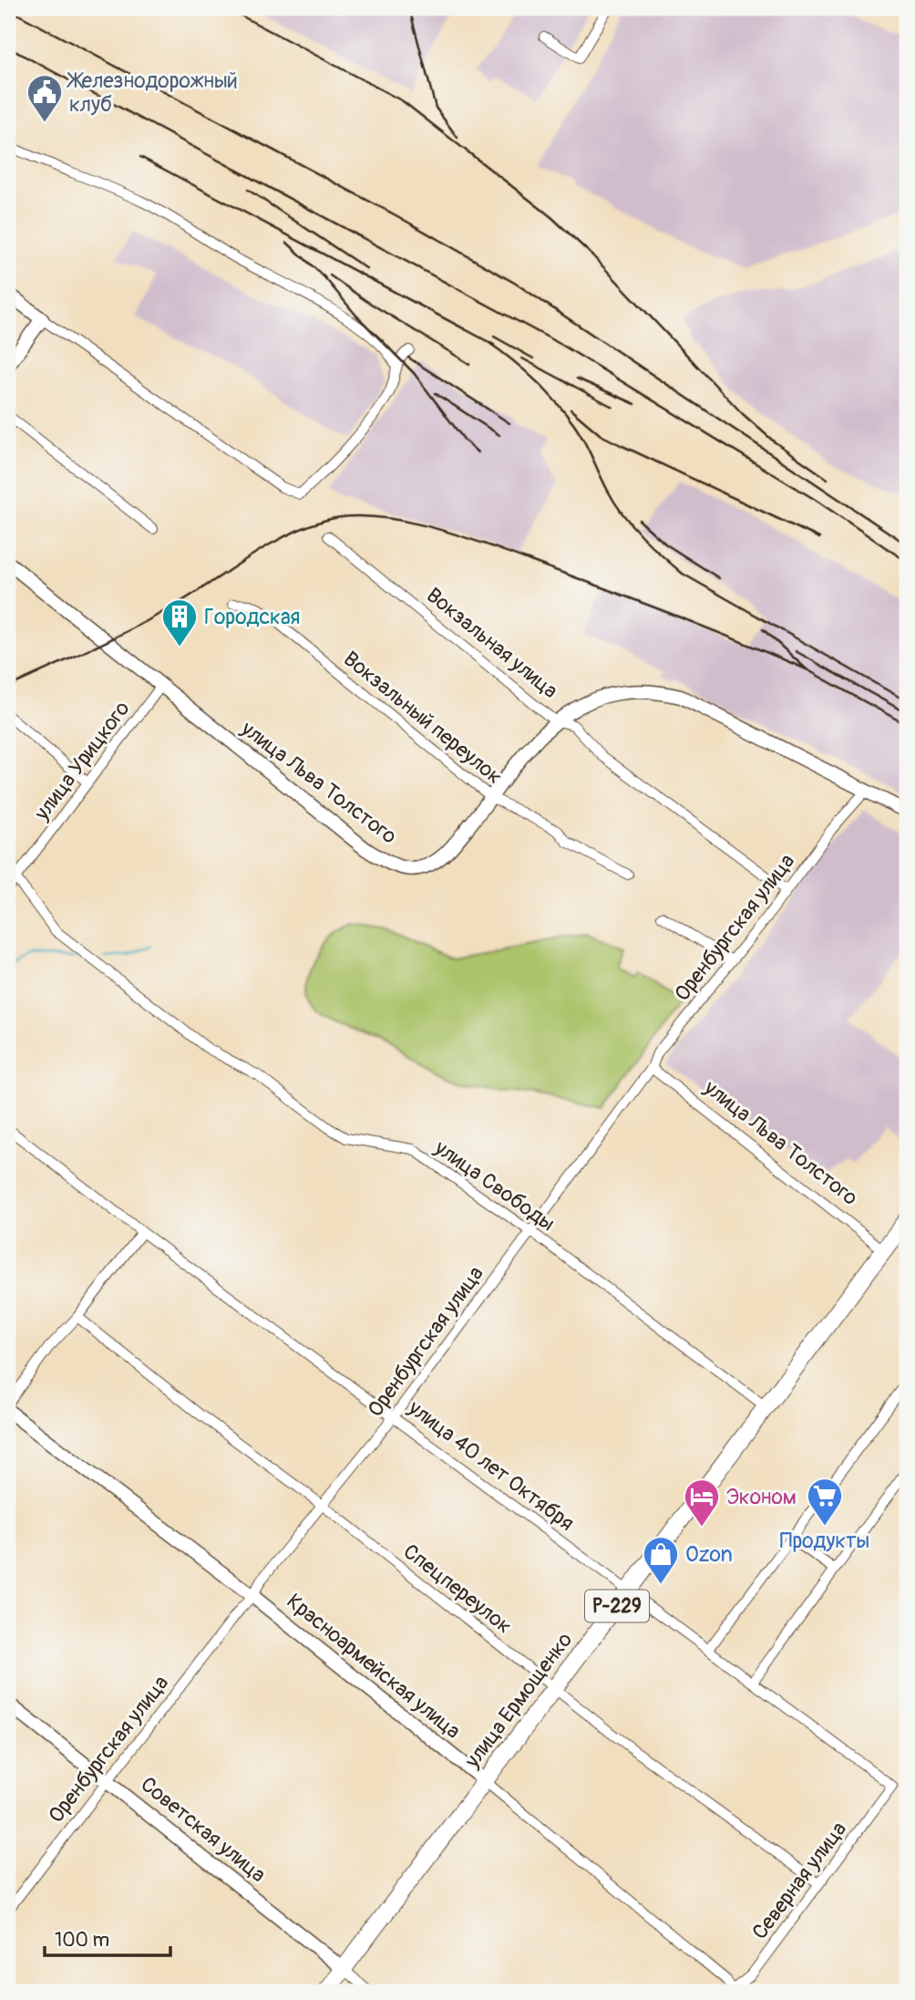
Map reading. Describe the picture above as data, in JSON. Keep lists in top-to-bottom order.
{
  "streets": {
    "highway": ["Р-229", "улица Ермощенко"],
    "street": [
      "Вокзальная улица",
      "Вокзальный переулок",
      "улица Урицкого",
      "улица Льва Толстого",
      "Оренбургская улица",
      "улица Свободы",
      "улица 40 лет Октября",
      "Спецпереулок",
      "Красноармейская улица",
      "Советская улица",
      "Северная улица"
    ]
  },
  "crossings": [
    ["Вокзальная улица", "улица Льва Толстого"],
    ["Вокзальная улица", "Оренбургская улица"],
    ["Вокзальный переулок", "улица Льва Толстого"],
    ["улица Урицкого", "улица Льва Толстого"],
    ["улица Урицкого", "улица Свободы"],
    ["улица Льва Толстого", "Оренбургская улица"],
    ["улица Льва Толстого", "улица Ермощенко"],
    ["Оренбургская улица", "улица Свободы"],
    ["Оренбургская улица", "улица 40 лет Октября"],
    ["Оренбургская улица", "Спецпереулок"],
    ["Оренбургская улица", "Красноармейская улица"],
    ["Оренбургская улица", "Советская улица"],
    ["улица Свободы", "улица Ермощенко"],
    ["улица 40 лет Октября", "улица Ермощенко"],
    ["улица 40 лет Октября", "Северная улица"],
    ["Спецпереулок", "улица Ермощенко"],
    ["Спецпереулок", "Северная улица"],
    ["Красноармейская улица", "улица Ермощенко"],
    ["Красноармейская улица", "Северная улица"],
    ["улица Ермощенко", "Советская улица"]
  ],
  "places": {
    "public building": ["Железнодорожный клуб"],
    "building": ["Городская"],
    "supermarket": ["Продукты"],
    "hotel": ["Эконом"],
    "shop": ["Ozon"]
  },
  "scale_bar": "100 m"
}
